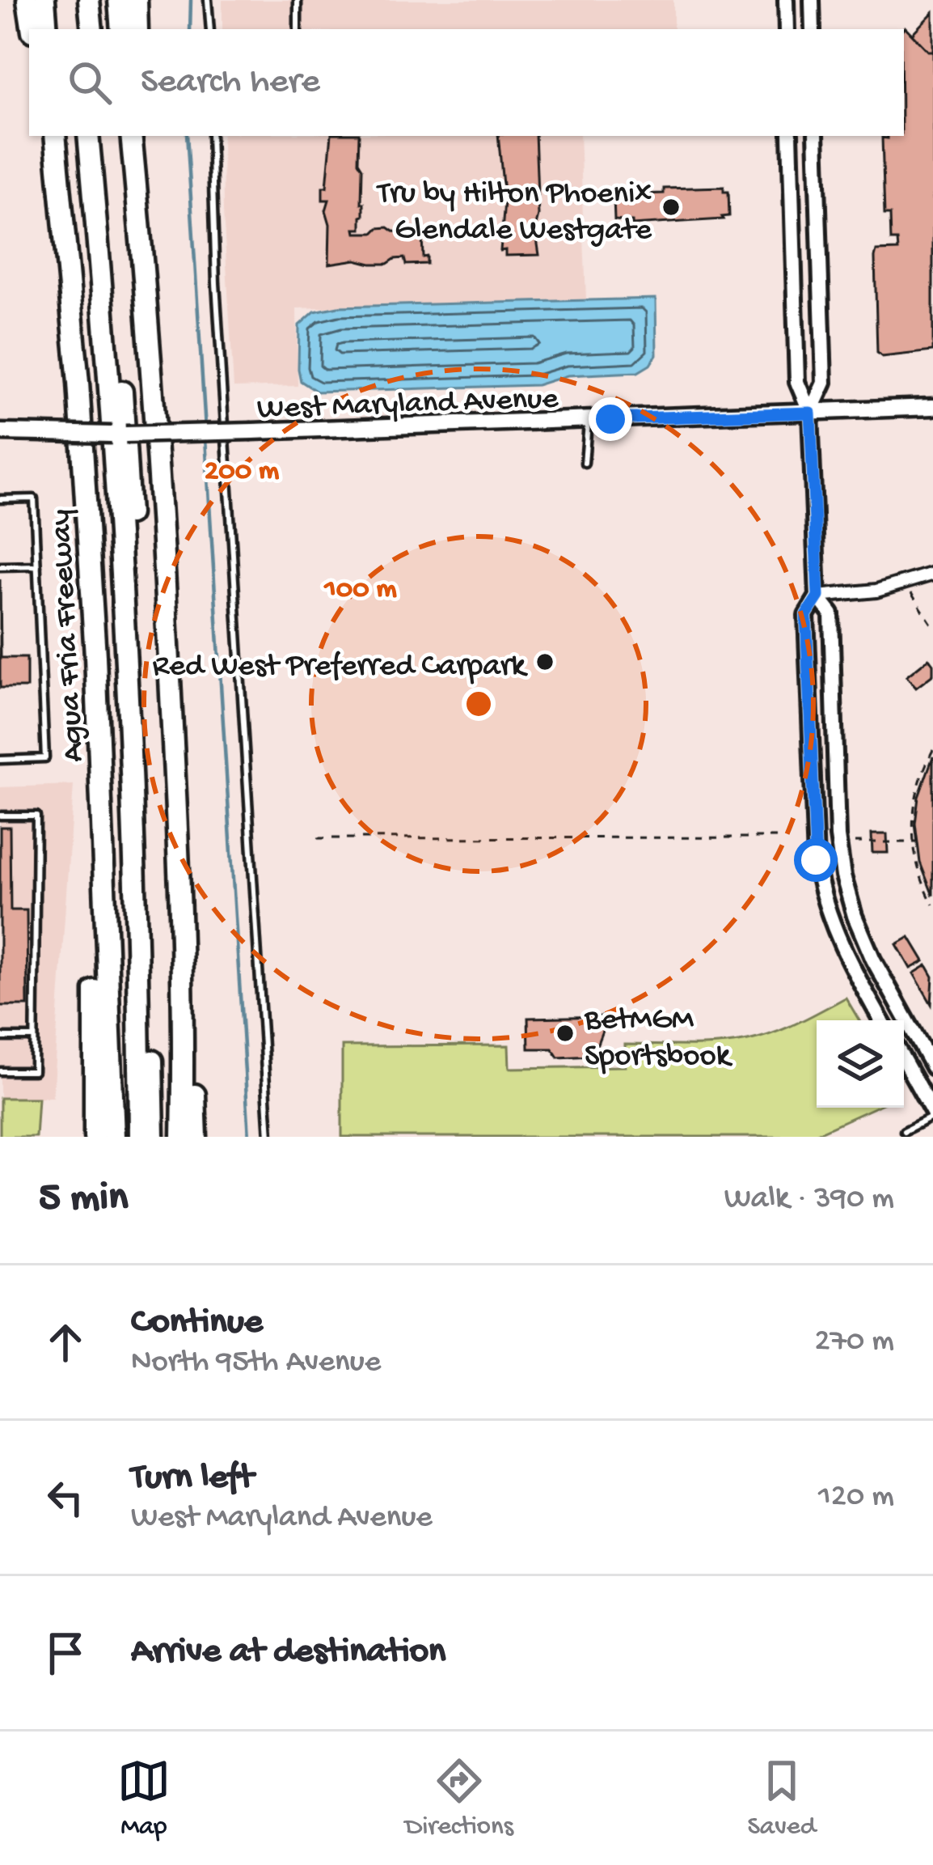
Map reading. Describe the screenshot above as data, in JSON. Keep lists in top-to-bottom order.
{
  "streets": {
    "highway": ["Agua Fria Freeway"],
    "main road": ["West Maryland Avenue"]
  },
  "places": ["Tru by Hilton Phoenix Glendale Westgate", "Red West Preferred Carpark", "BetMGM Sportsbook"],
  "page": {
    "search": "Search here",
    "heading": ["5 min", "Walk · 390 m"],
    "list": [
      ["Continue", "North 95th Avenue", "270 m"],
      ["Turn left", "West Maryland Avenue", "120 m"],
      "Arrive at destination"
    ],
    "nav": ["Map", "Directions", "Saved"]
  },
  "rings": ["200 m", "100 m"]
}
